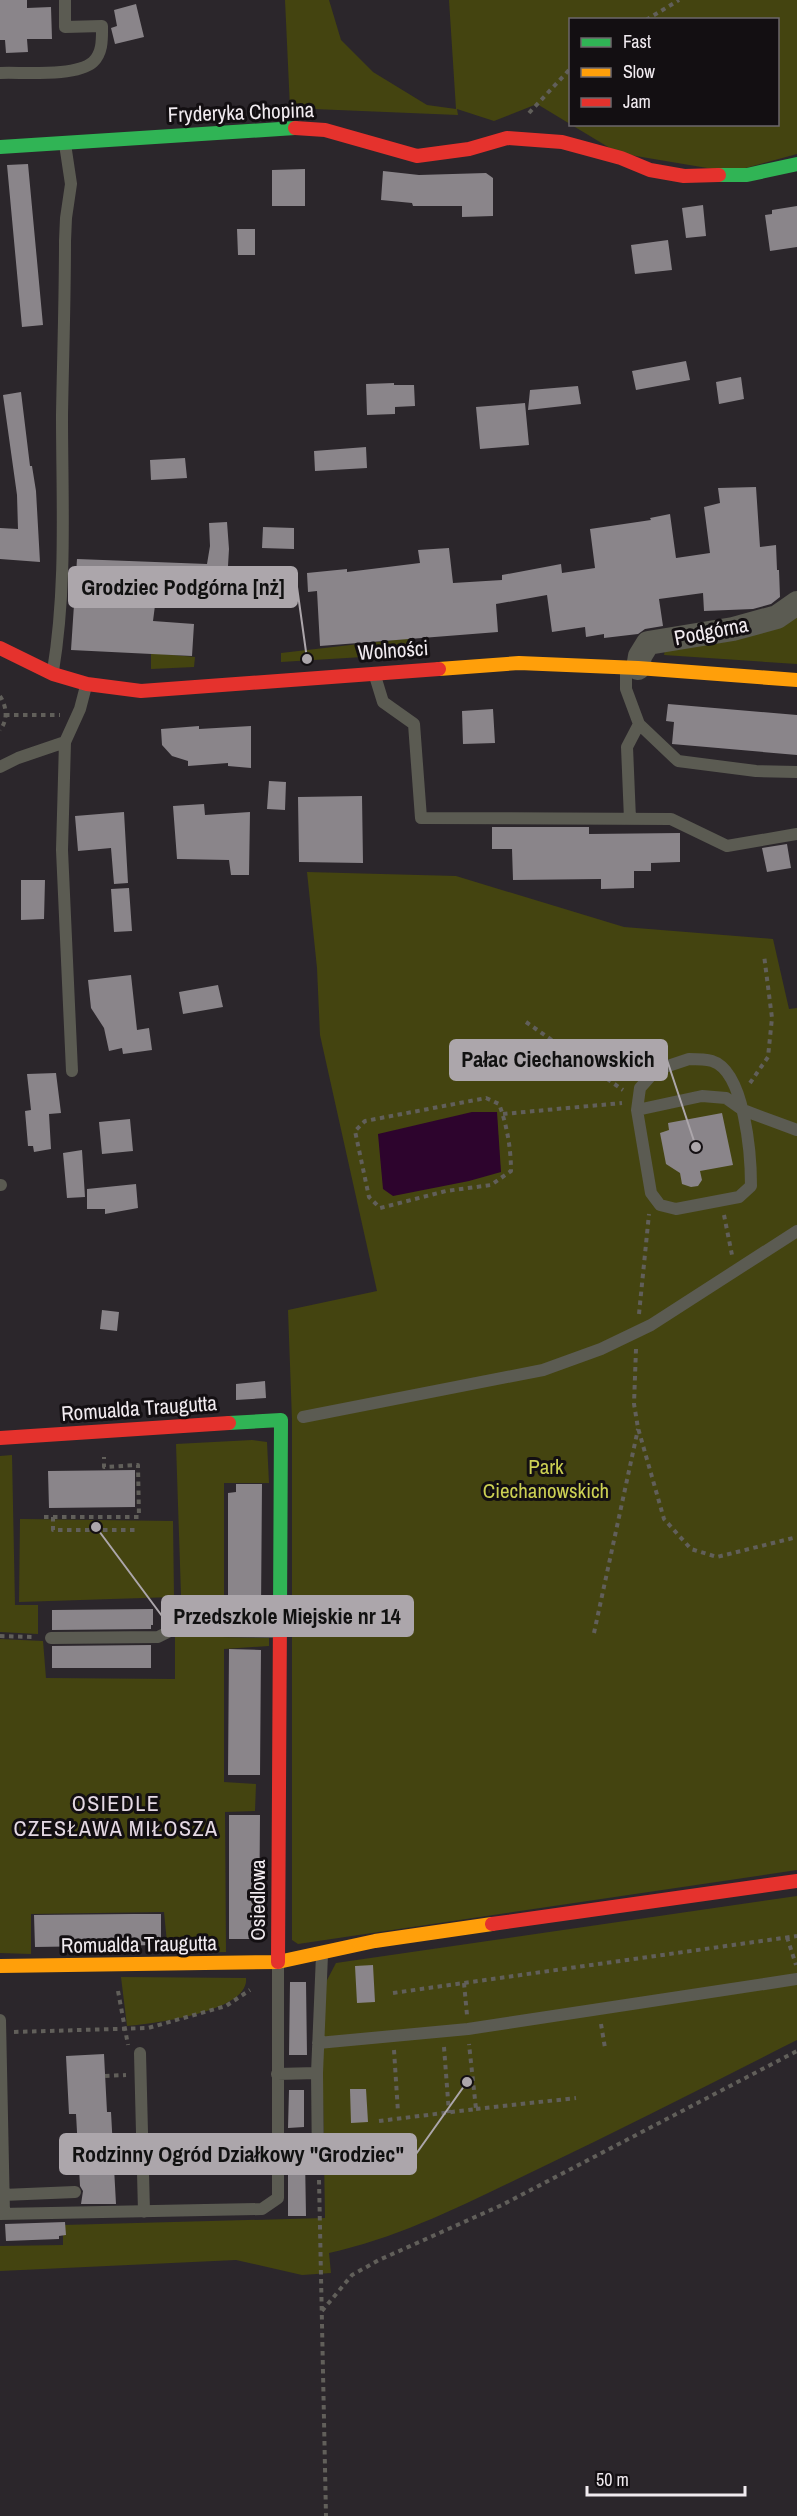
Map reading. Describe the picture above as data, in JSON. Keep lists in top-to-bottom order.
{
  "streets": {
    "street": [
      "Fryderyka Chopina",
      "Podgórna",
      "Wolności",
      "Romualda Traugutta",
      "Osiedlowa"
    ]
  },
  "crossings": [
    ["Podgórna", "Wolności"],
    ["Romualda Traugutta", "Osiedlowa"]
  ],
  "districts": ["OSIEDLE CZESŁAWA MIŁOSZA"],
  "parks": ["Park Ciechanowskich"],
  "places": [
    "Grodziec Podgórna [nż]",
    "Pałac Ciechanowskich",
    "Przedszkole Miejskie nr 14",
    "Rodzinny Ogród Działkowy \"Grodziec\""
  ],
  "legend": ["Fast", "Slow", "Jam"],
  "scale_bar": "50 m"
}
